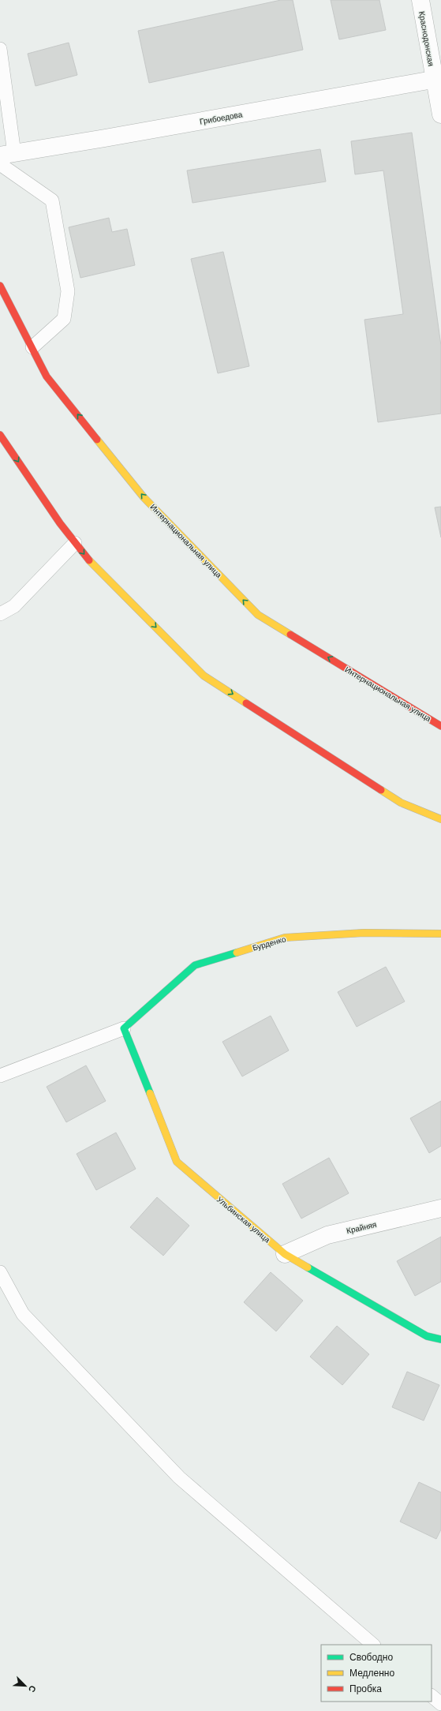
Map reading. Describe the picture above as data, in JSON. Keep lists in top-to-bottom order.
{
  "streets": {
    "main road": ["Интернациональная улица", "Бурденко", "Ульбинская улица"],
    "street": ["Краснодонская", "Грибоедова", "Крайняя"]
  },
  "crossings": [
    ["Краснодонская", "Грибоедова"],
    ["Бурденко", "Ульбинская улица"],
    ["Ульбинская улица", "Крайняя"]
  ],
  "one_way": ["Интернациональная улица"],
  "legend": ["Свободно", "Медленно", "Пробка"],
  "north": "bottom right"
}
